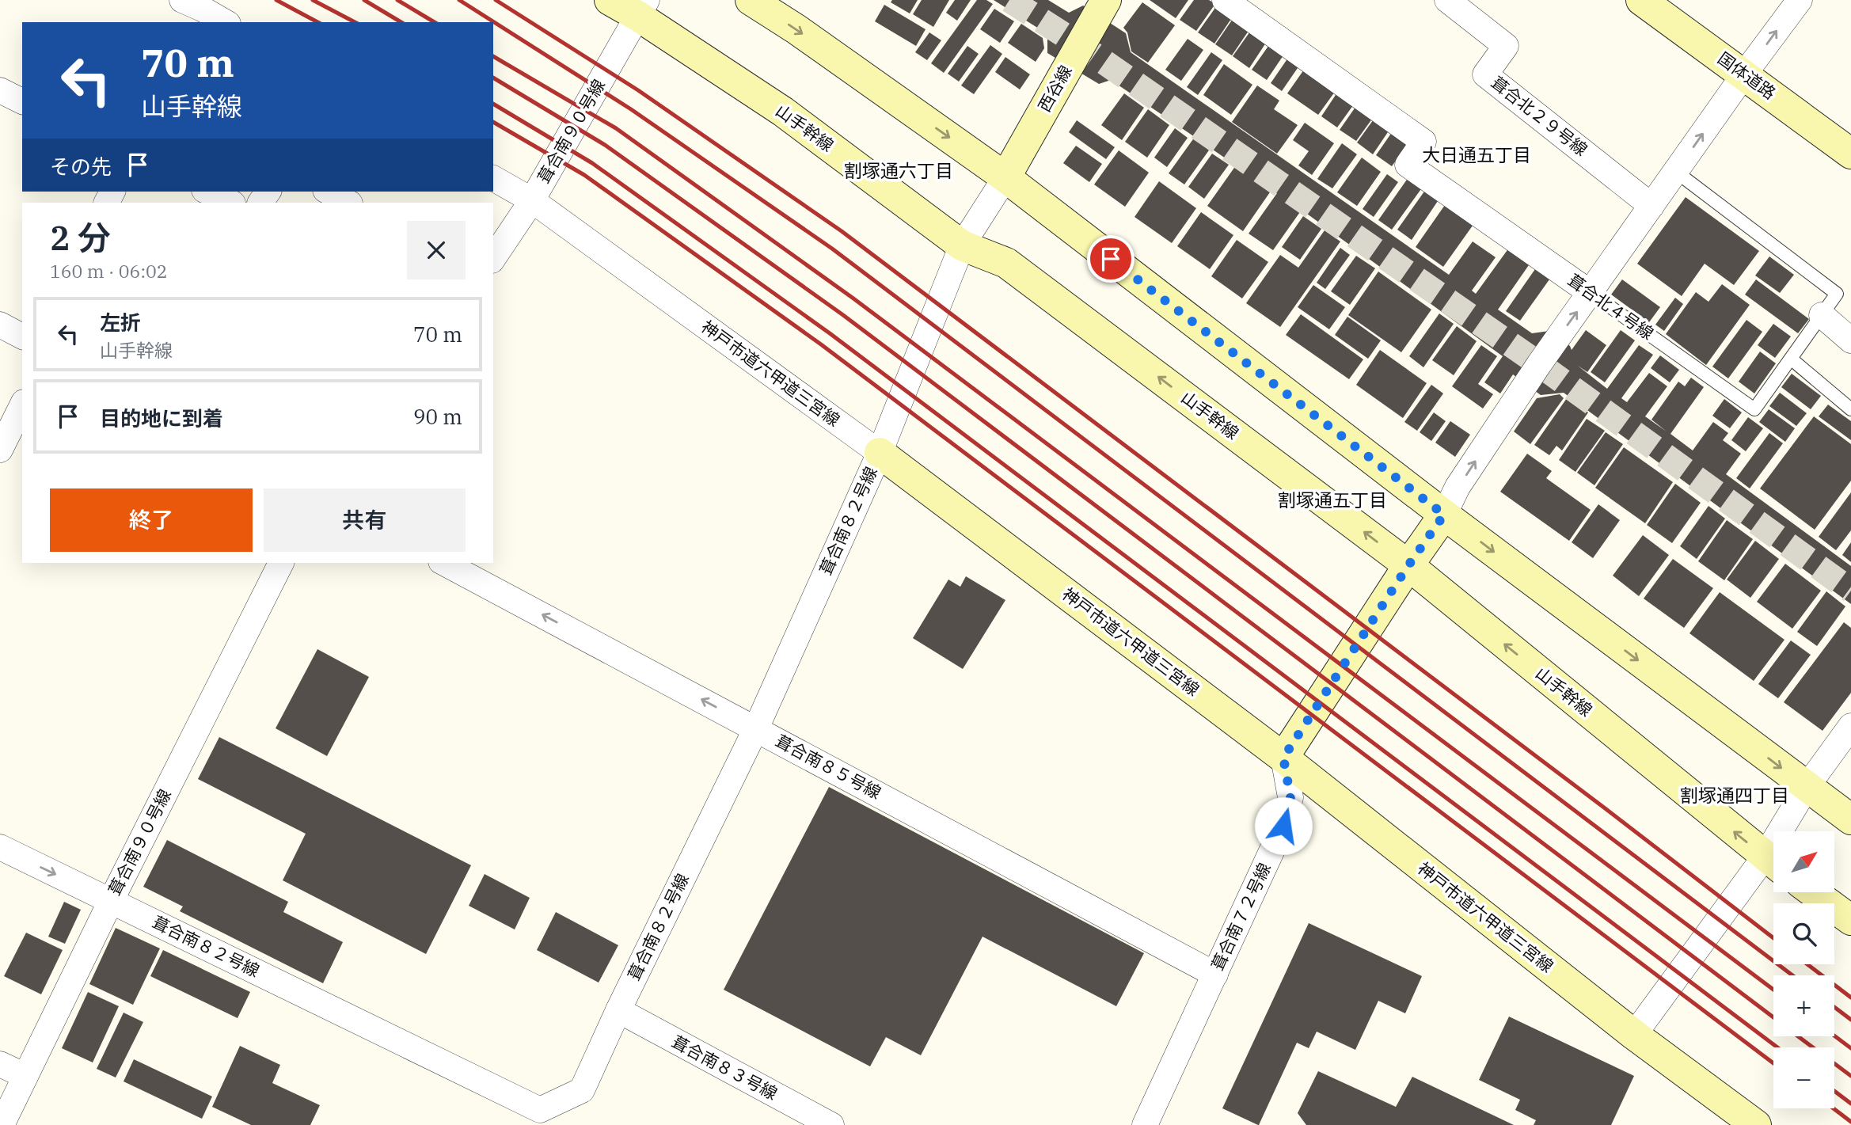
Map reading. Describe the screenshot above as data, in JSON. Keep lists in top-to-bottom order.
{
  "streets": {
    "street": [
      "国体道路",
      "西谷線",
      "葺合北２９号線",
      "山手幹線",
      "葺合南９０号線",
      "葺合北４号線",
      "神戸市道六甲道三宮線",
      "葺合南８２号線",
      "葺合南８５号線",
      "葺合南７２号線",
      "葺合南８３号線"
    ]
  },
  "crossings": [
    ["西谷線", "葺合南８２号線"],
    ["山手幹線", "葺合南９０号線"],
    ["山手幹線", "葺合南８２号線"],
    ["葺合南９０号線", "神戸市道六甲道三宮線"],
    ["葺合南９０号線", "葺合南８２号線"],
    ["神戸市道六甲道三宮線", "葺合南８２号線"],
    ["神戸市道六甲道三宮線", "葺合南７２号線"],
    ["葺合南８２号線", "葺合南８５号線"],
    ["葺合南８２号線", "葺合南８３号線"],
    ["葺合南８５号線", "葺合南７２号線"]
  ],
  "one_way": ["葺合南８５号線"],
  "districts": [
    "大日通五丁目",
    "割塚通六丁目",
    "割塚通五丁目",
    "割塚通四丁目"
  ],
  "north": "top right",
  "page": {
    "turn": ["70 m", "山手幹線"],
    "then": "その先",
    "heading": ["2 分", "160 m · 06:02"],
    "list": [
      {
        "name": "左折",
        "note": "山手幹線",
        "value": "70 m"
      },
      {
        "name": "目的地に到着",
        "value": "90 m"
      }
    ],
    "buttons": ["終了", "共有"],
    "map_buttons": ["+", "−"]
  }
}
